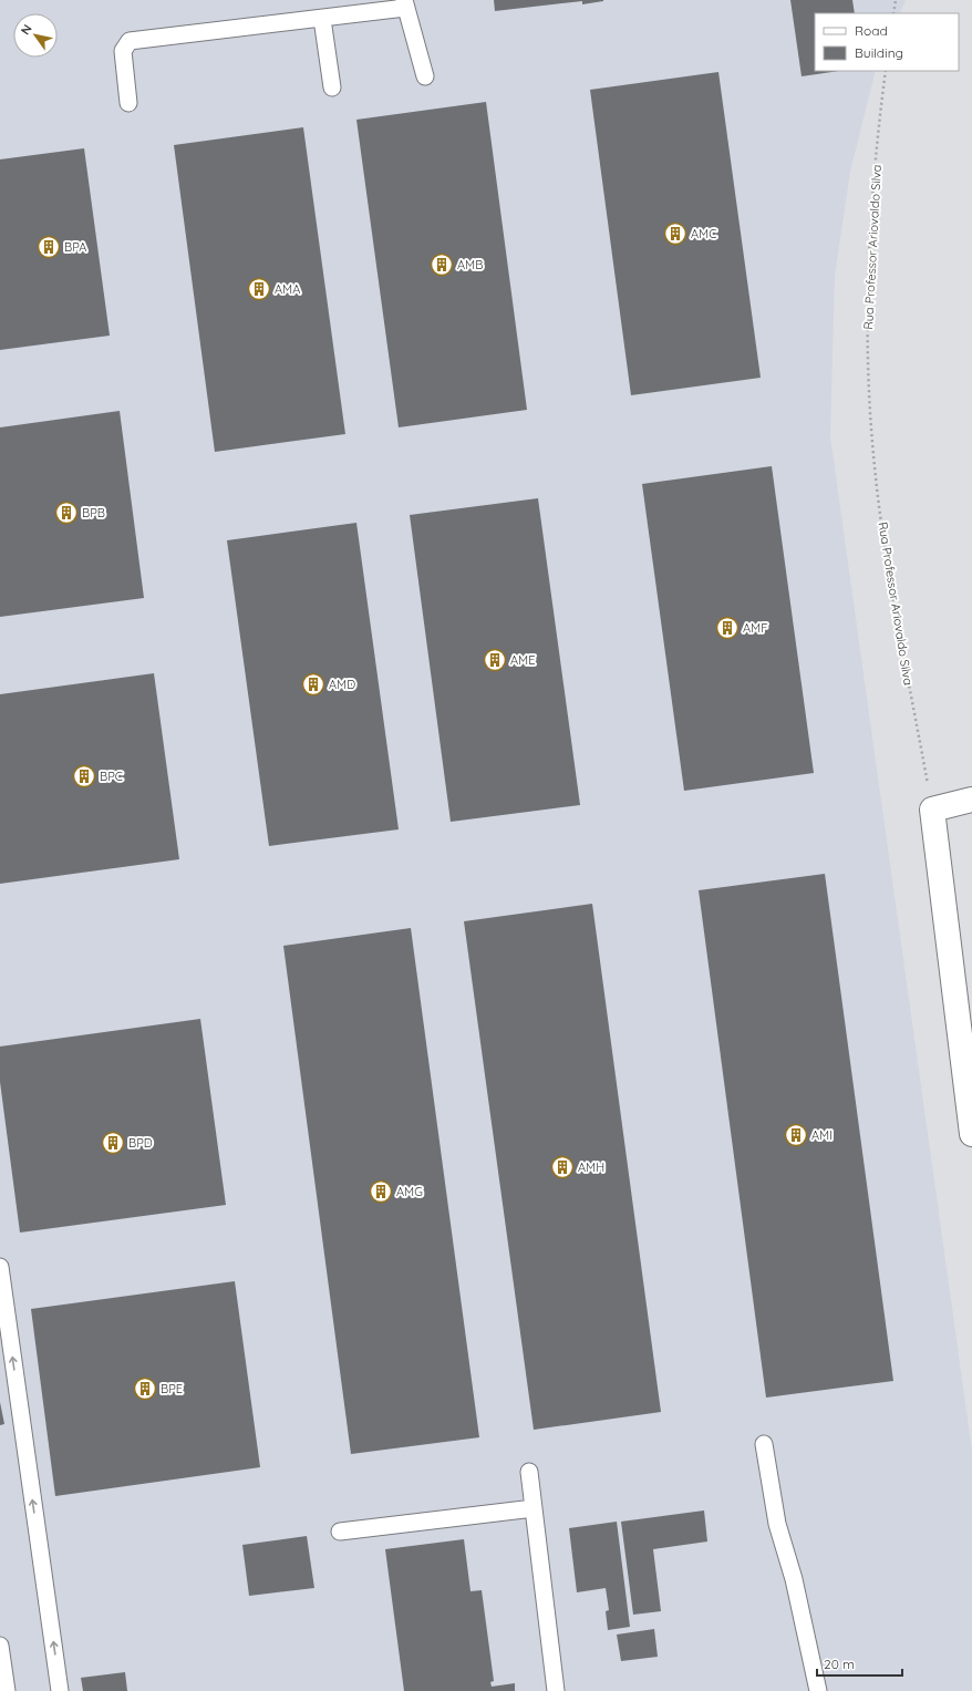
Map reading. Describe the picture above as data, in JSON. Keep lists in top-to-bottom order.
{
  "streets": {
    "path": ["Rua Professor Ariovaldo Silva"]
  },
  "places": {
    "building": [
      "AMC",
      "BPA",
      "AMB",
      "AMA",
      "BPB",
      "AMF",
      "AME",
      "AMD",
      "BPC",
      "AMI",
      "BPD",
      "AMH",
      "AMG",
      "BPE"
    ]
  },
  "legend": ["Road", "Building"],
  "scale_bar": "20 m",
  "north": "top left"
}
